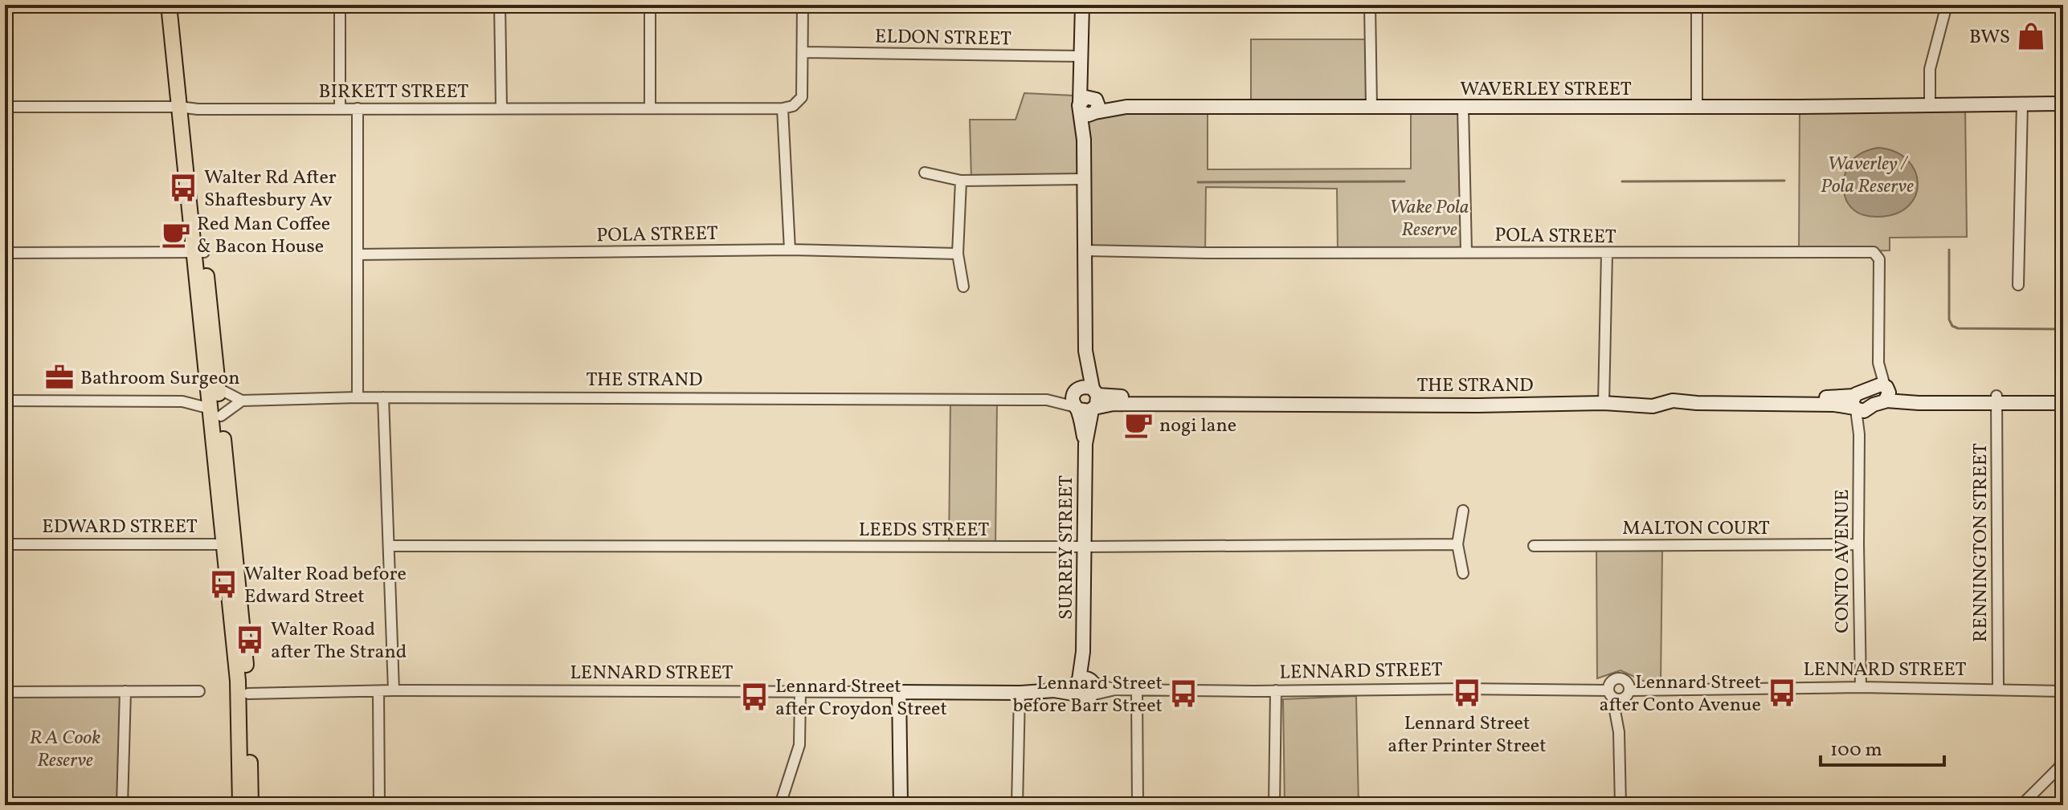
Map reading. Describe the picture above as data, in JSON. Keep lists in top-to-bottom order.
{
  "streets": {
    "street": [
      "ELDON STREET",
      "WAVERLEY STREET",
      "BIRKETT STREET",
      "POLA STREET",
      "THE STRAND",
      "EDWARD STREET",
      "MALTON COURT",
      "LEEDS STREET",
      "RENNINGTON STREET",
      "SURREY STREET",
      "CONTO AVENUE",
      "LENNARD STREET"
    ]
  },
  "crossings": [
    ["ELDON STREET", "SURREY STREET"],
    ["WAVERLEY STREET", "SURREY STREET"],
    ["POLA STREET", "SURREY STREET"],
    ["THE STRAND", "SURREY STREET"],
    ["THE STRAND", "CONTO AVENUE"],
    ["MALTON COURT", "CONTO AVENUE"],
    ["LEEDS STREET", "SURREY STREET"],
    ["RENNINGTON STREET", "LENNARD STREET"],
    ["SURREY STREET", "LENNARD STREET"],
    ["CONTO AVENUE", "LENNARD STREET"]
  ],
  "parks": ["Waverley / Pola Reserve", "Wake Pola Reserve", "R A Cook Reserve"],
  "places": {
    "shop": ["BWS"],
    "bus stop": [
      "Walter Rd After Shaftesbury Av",
      "Walter Road before Edward Street",
      "Walter Road after The Strand",
      "Lennard Street after Printer Street",
      "Lennard Street after Conto Avenue",
      "Lennard Street before Barr Street",
      "Lennard Street after Croydon Street"
    ],
    "cafe": ["Red Man Coffee & Bacon House", "nogi lane"],
    "office": ["Bathroom Surgeon"]
  },
  "scale_bar": "100 m"
}
